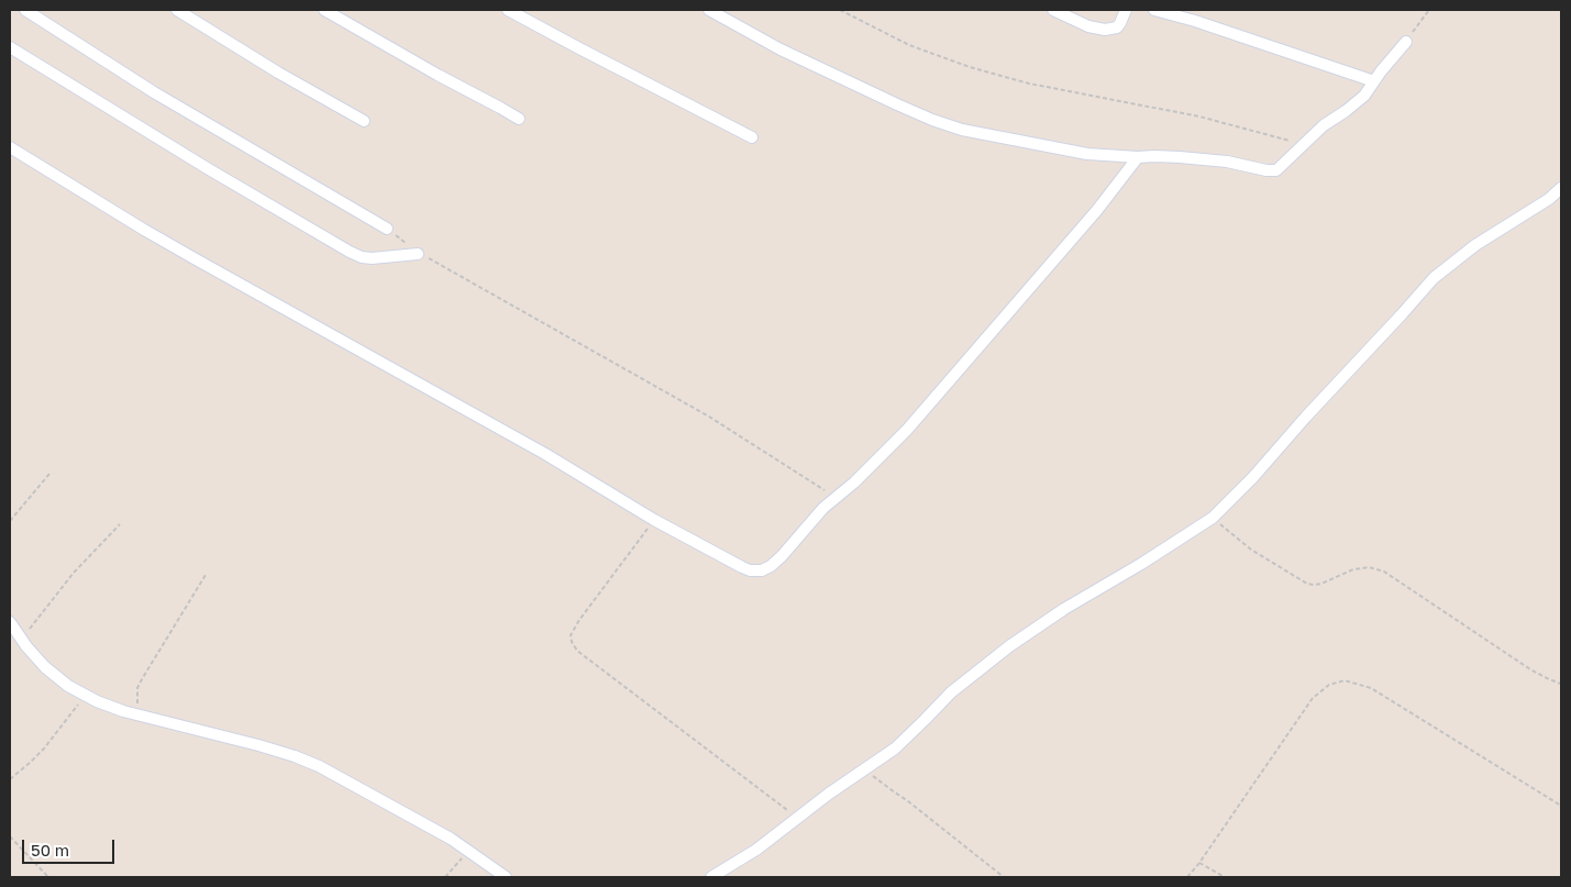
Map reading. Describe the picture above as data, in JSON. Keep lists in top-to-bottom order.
{
  "scale_bar": "50 m"
}
